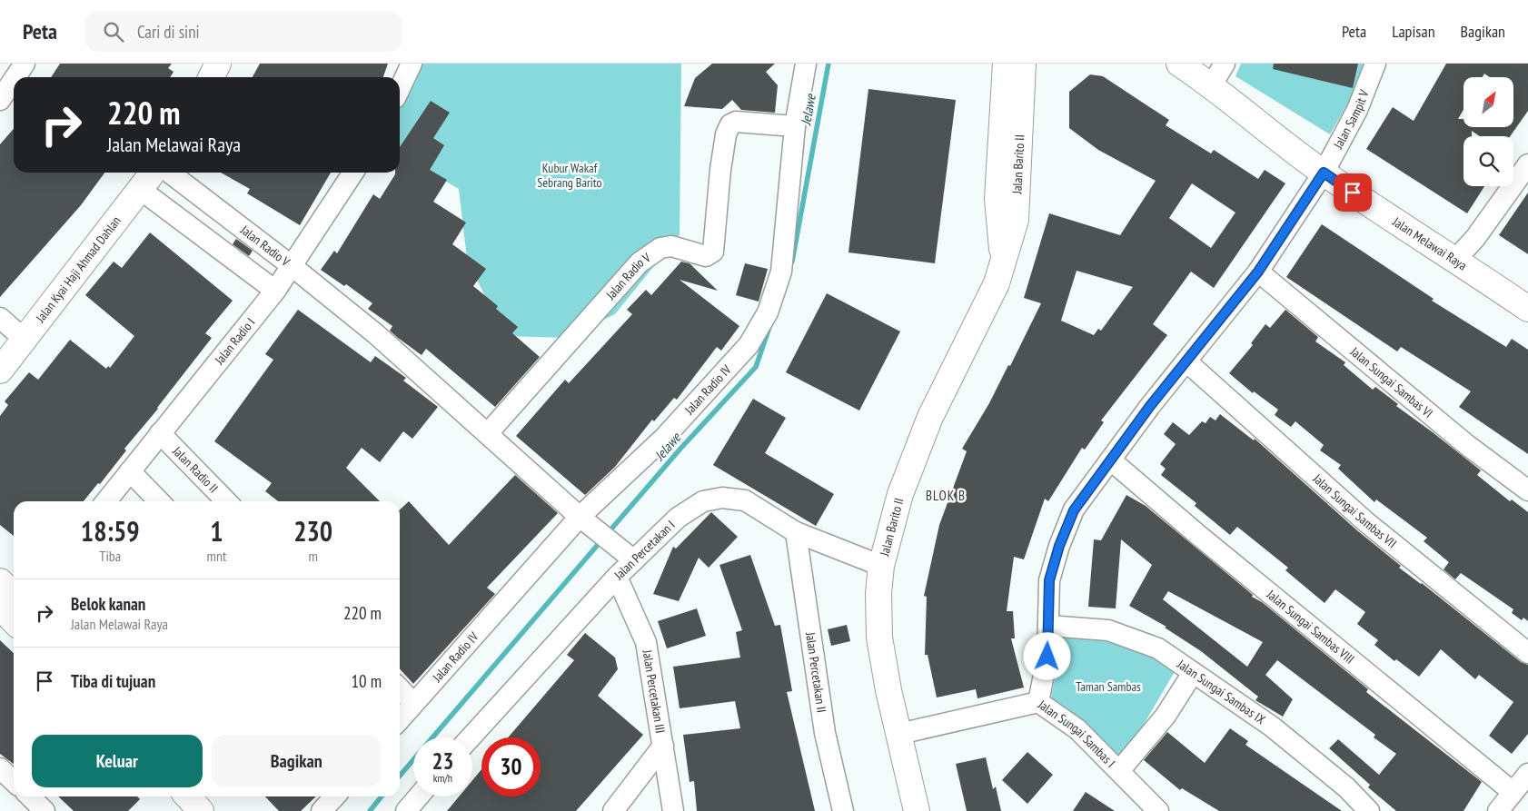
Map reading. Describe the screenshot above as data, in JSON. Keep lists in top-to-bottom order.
{
  "streets": {
    "street": [
      "Jalan Sampit V",
      "Jalan Barito II",
      "Jalan Melawai Raya",
      "Jalan Radio V",
      "Jalan Kyai Haji Ahmad Dahlan",
      "Jalan Radio I",
      "Jalan Sungai Sambas VI",
      "Jalan Radio IV",
      "Jalan Radio II",
      "Jalan Sungai Sambas VII",
      "Jalan Percetakan I",
      "Jalan Sungai Sambas VIII",
      "Jalan Percetakan II",
      "Jalan Percetakan III",
      "Jalan Sungai Sambas IX",
      "Jalan Sungai Sambas I"
    ]
  },
  "crossings": [
    ["Jalan Sampit V", "Jalan Melawai Raya"],
    ["Jalan Sampit V", "Jalan Sungai Sambas VI"],
    ["Jalan Sampit V", "Jalan Sungai Sambas VII"],
    ["Jalan Sampit V", "Jalan Sungai Sambas VIII"],
    ["Jalan Sampit V", "Jalan Sungai Sambas IX"],
    ["Jalan Sampit V", "Jalan Sungai Sambas I"],
    ["Jalan Barito II", "Jalan Percetakan I"],
    ["Jalan Barito II", "Jalan Sungai Sambas I"],
    ["Jalan Radio V", "Jalan Radio I"],
    ["Jalan Radio V", "Jalan Radio IV"],
    ["Jalan Radio V", "Jalan Percetakan I"],
    ["Jalan Radio I", "Jalan Radio II"],
    ["Jalan Percetakan I", "Jalan Percetakan II"],
    ["Jalan Percetakan I", "Jalan Percetakan III"]
  ],
  "districts": ["BLOK B"],
  "water": ["Jelawe"],
  "parks": ["Kubur Wakaf Sebrang Barito", "Taman Sambas"],
  "north": "top right",
  "page": {
    "header": "Peta",
    "search": "Cari di sini",
    "nav": ["Peta", "Lapisan", "Bagikan"],
    "turn": ["220 m", "Jalan Melawai Raya"],
    "eta": [
      "18:59",
      "Tiba",
      "1",
      "mnt",
      "230",
      "m"
    ],
    "list": [
      {
        "name": "Belok kanan",
        "note": "Jalan Melawai Raya",
        "value": "220 m"
      },
      {
        "name": "Tiba di tujuan",
        "value": "10 m"
      }
    ],
    "buttons": ["Keluar", "Bagikan"],
    "speed": "23 km/h",
    "limit": "30"
  }
}
